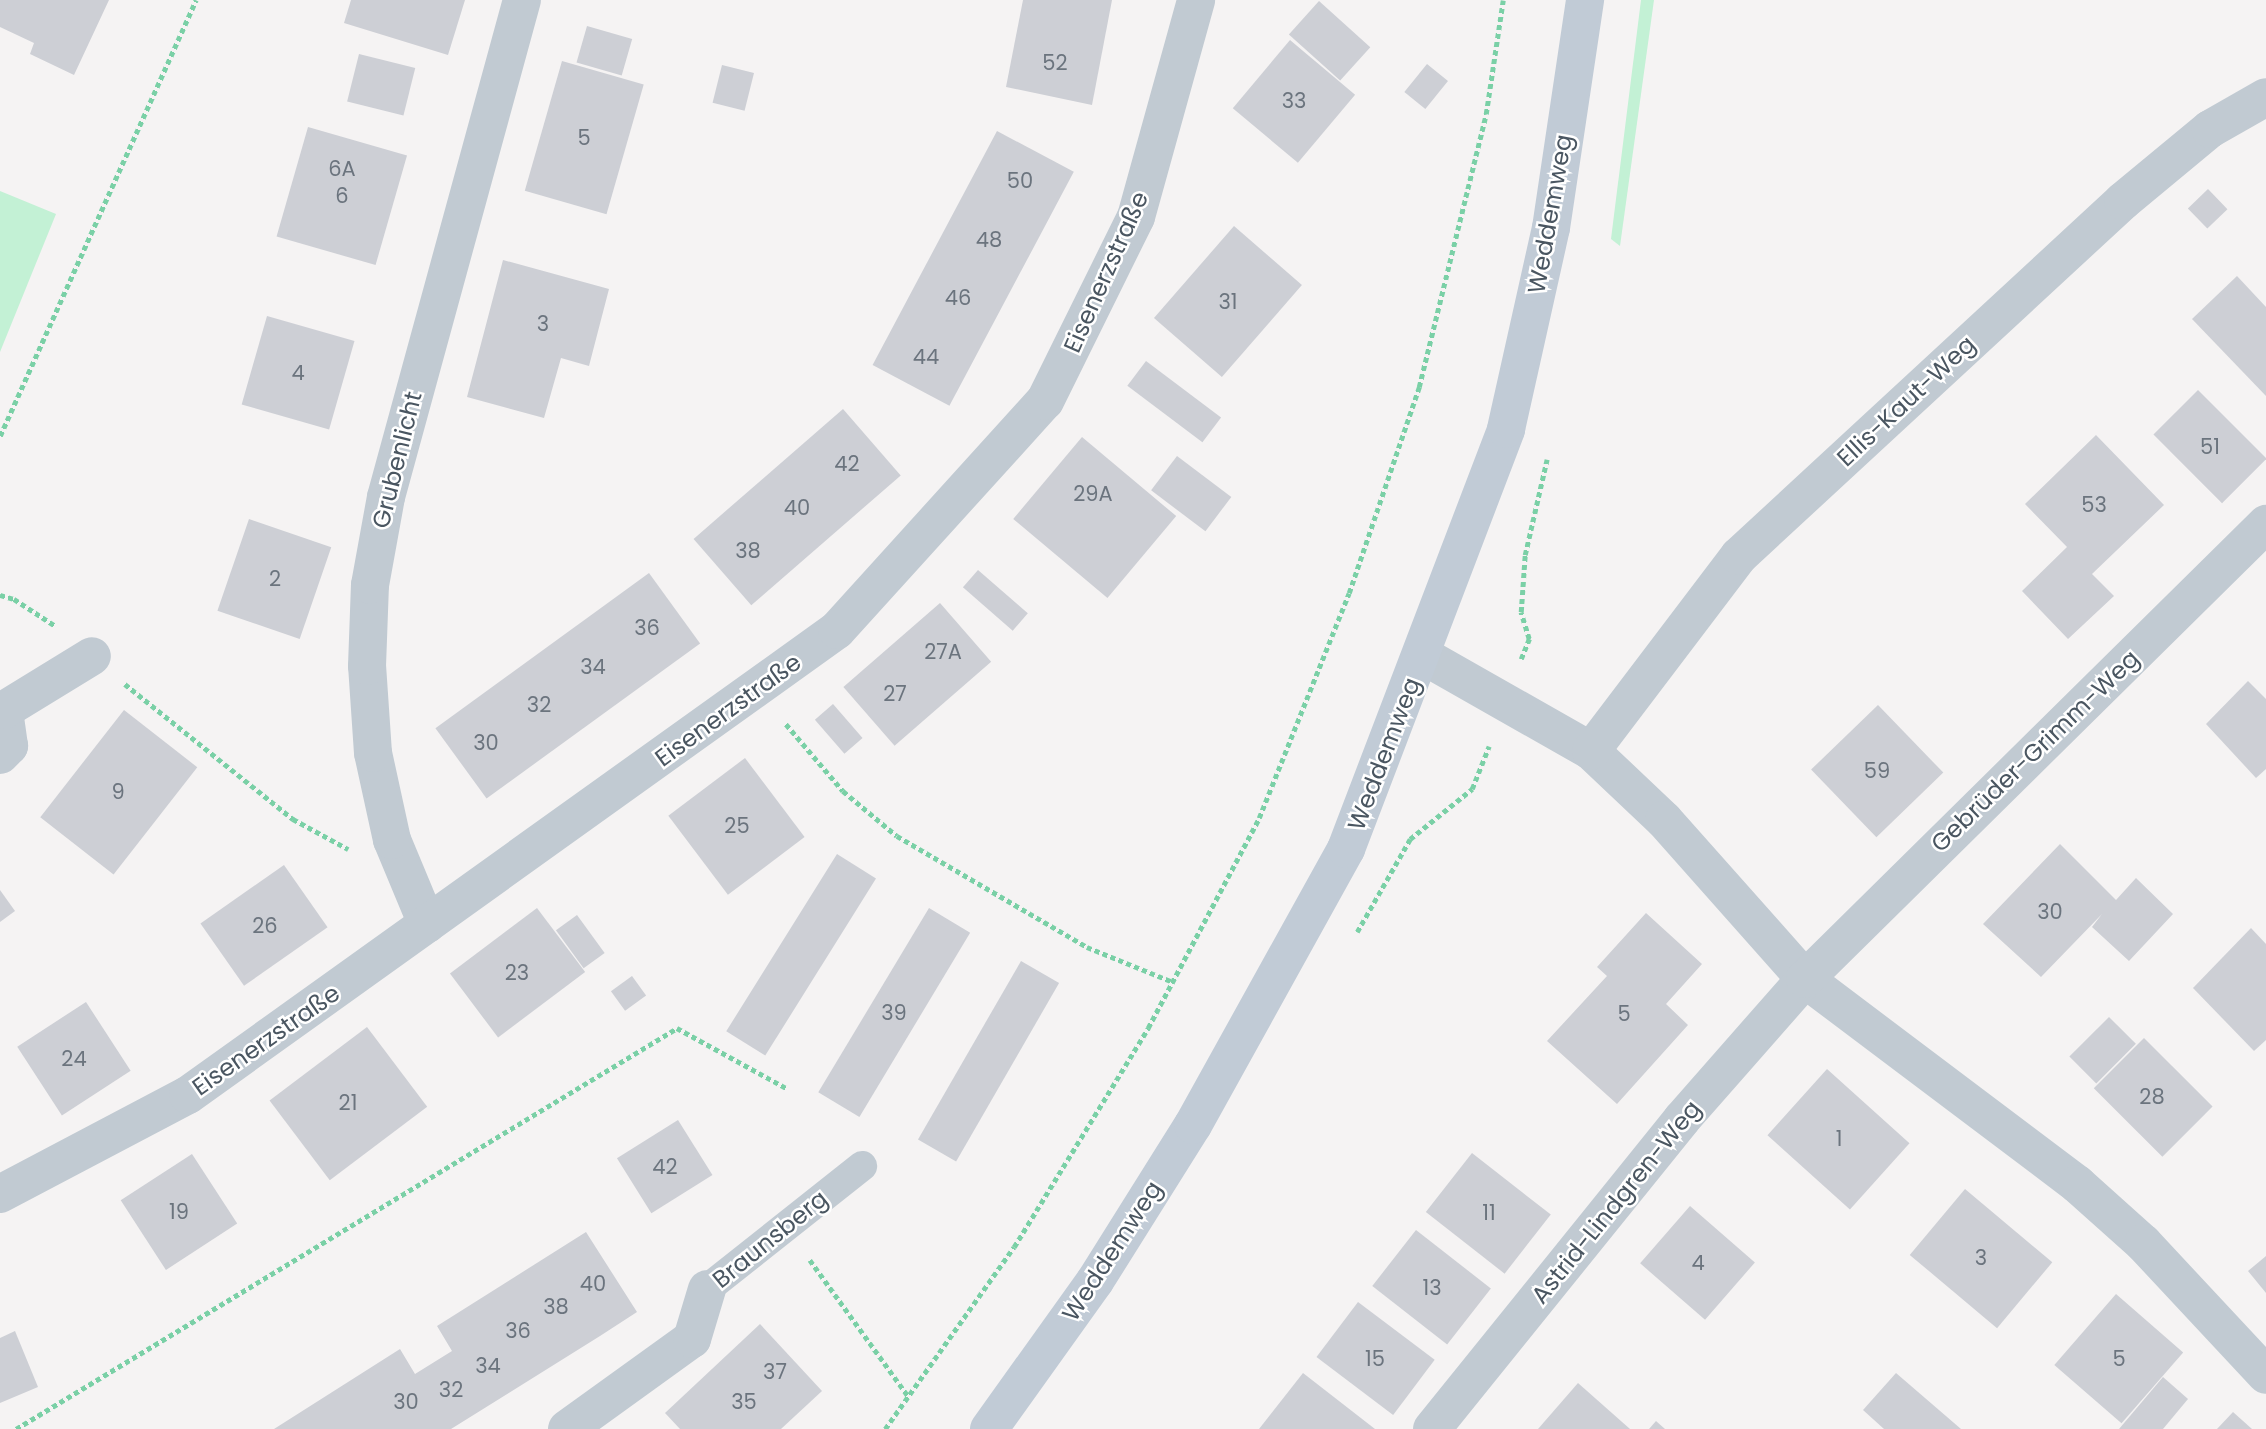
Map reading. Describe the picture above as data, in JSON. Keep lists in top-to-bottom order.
{
  "streets": {
    "main road": ["Weddemweg"],
    "street": [
      "Eisenerzstraße",
      "Ellis-Kaut-Weg",
      "Grubenlicht",
      "Gebrüder-Grimm-Weg",
      "Astrid-Lindgren-Weg",
      "Braunsberg"
    ]
  },
  "crossings": [
    ["Eisenerzstraße", "Grubenlicht"],
    ["Gebrüder-Grimm-Weg", "Astrid-Lindgren-Weg"]
  ],
  "house_numbers": [
    "52",
    "33",
    "5",
    "6A",
    "50",
    "6",
    "48",
    "46",
    "31",
    "3",
    "44",
    "4",
    "51",
    "42",
    "29A",
    "53",
    "40",
    "38",
    "2",
    "36",
    "27A",
    "34",
    "27",
    "32",
    "30",
    "59",
    "9",
    "25",
    "30",
    "26",
    "23",
    "39",
    "5",
    "24",
    "28",
    "21",
    "1",
    "42",
    "19",
    "11",
    "3",
    "4",
    "40",
    "13",
    "38",
    "36",
    "15",
    "5",
    "34",
    "37",
    "32",
    "30",
    "35"
  ]
}
